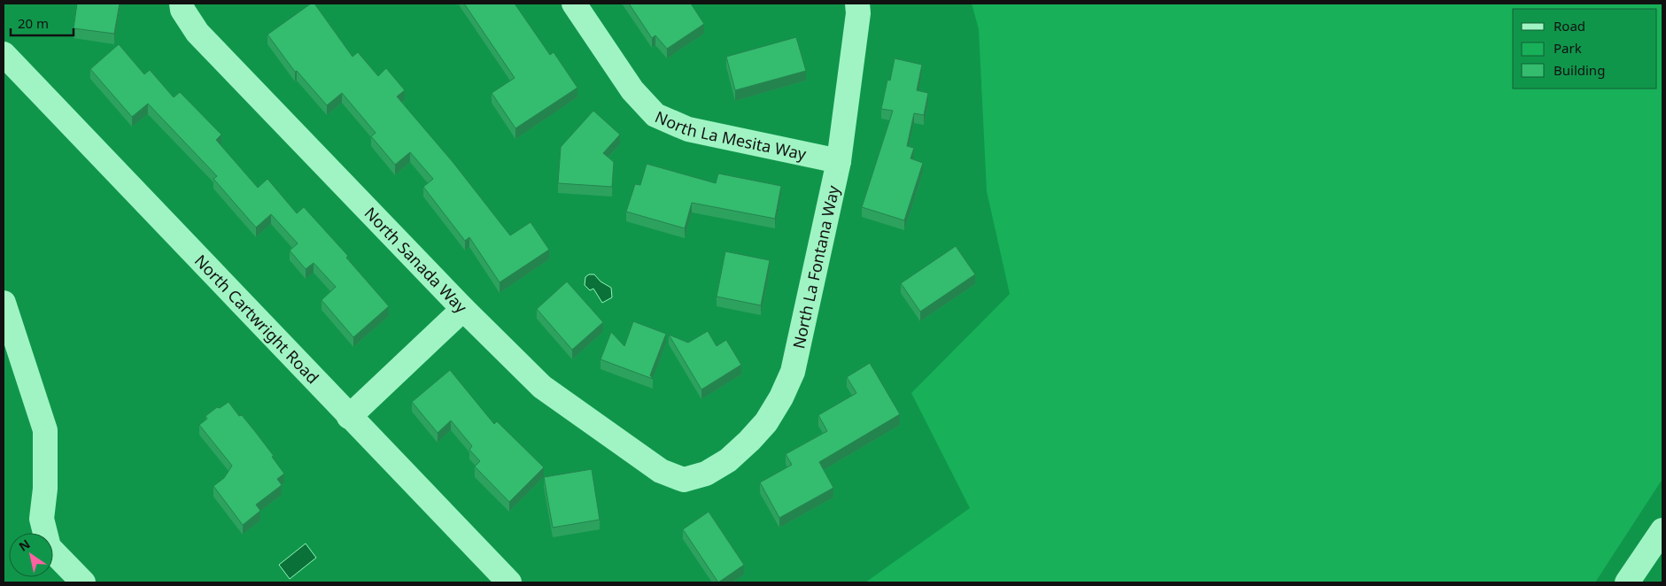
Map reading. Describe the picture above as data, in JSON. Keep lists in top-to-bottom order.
{
  "streets": {
    "street": [
      "North La Mesita Way",
      "North Sanada Way",
      "North La Fontana Way",
      "North Cartwright Road"
    ]
  },
  "crossings": [
    ["North La Mesita Way", "North La Fontana Way"],
    ["North Sanada Way", "North La Fontana Way"]
  ],
  "legend": ["Road", "Park", "Building"],
  "scale_bar": "20 m",
  "north": "top left"
}
